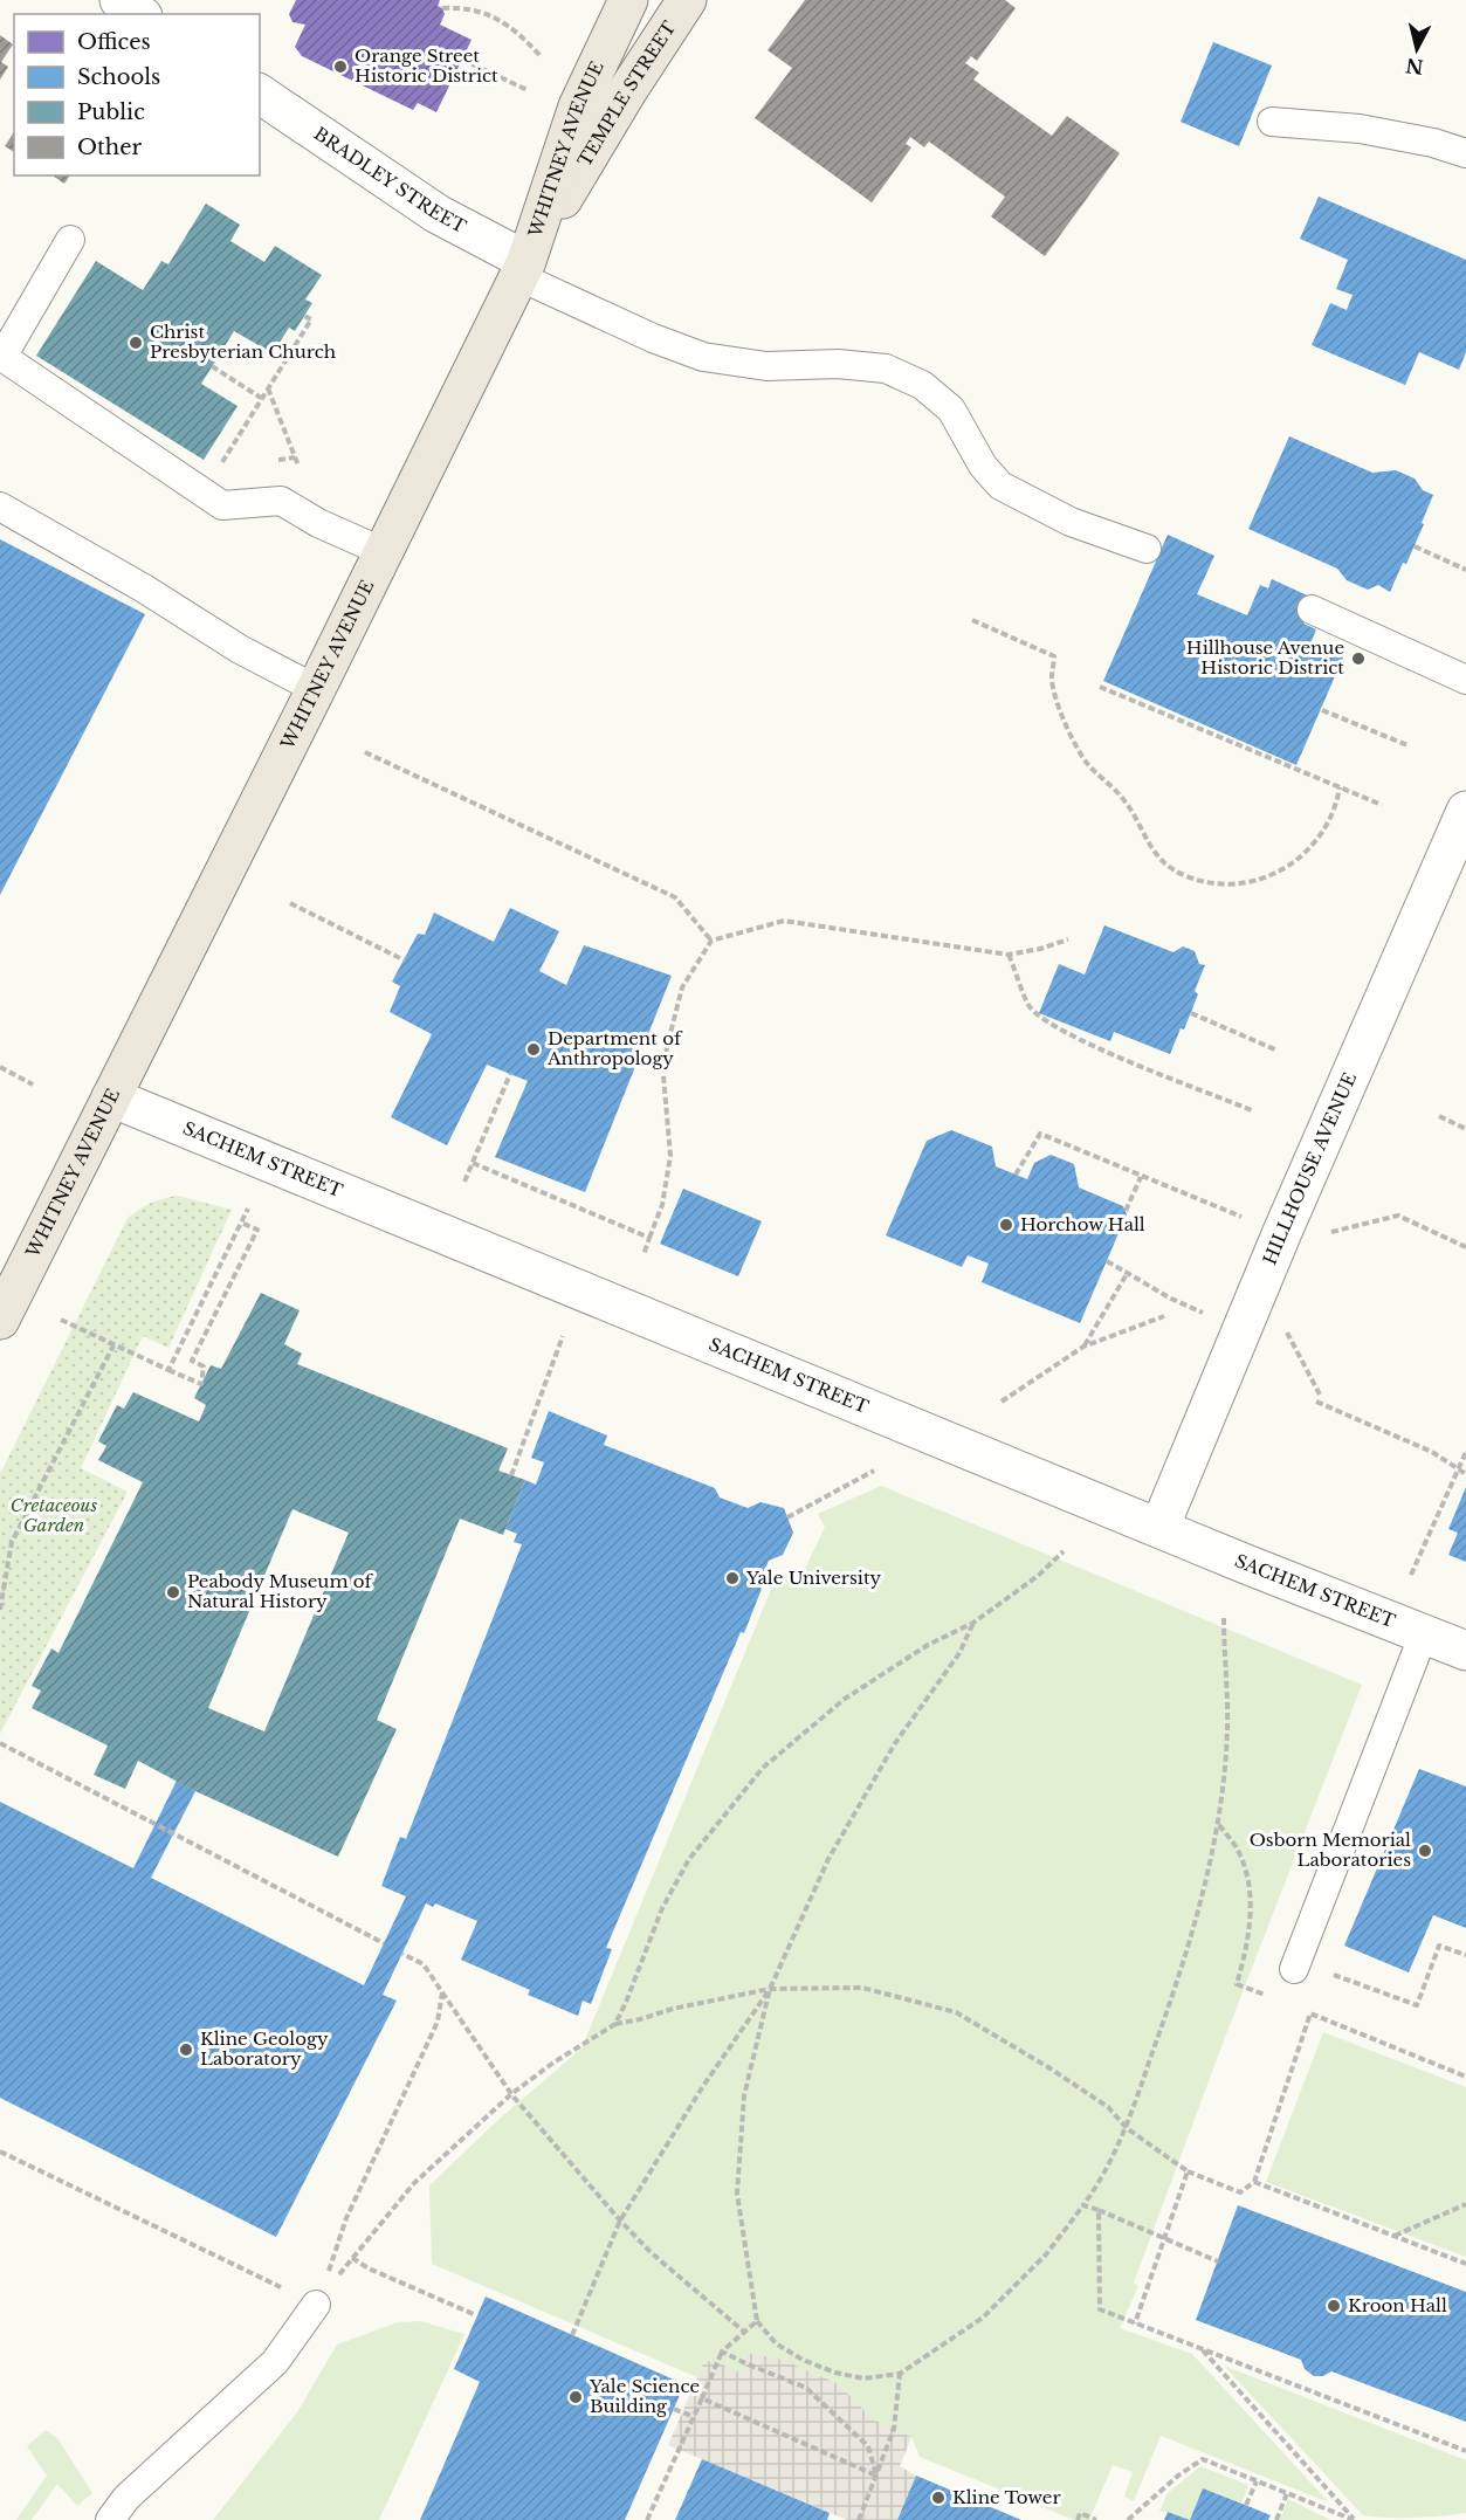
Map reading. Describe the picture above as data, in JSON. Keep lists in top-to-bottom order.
{
  "streets": {
    "main road": ["TEMPLE STREET", "WHITNEY AVENUE"],
    "street": ["BRADLEY STREET", "SACHEM STREET", "HILLHOUSE AVENUE"]
  },
  "crossings": [
    ["TEMPLE STREET", "WHITNEY AVENUE"],
    ["TEMPLE STREET", "BRADLEY STREET"],
    ["WHITNEY AVENUE", "BRADLEY STREET"],
    ["WHITNEY AVENUE", "SACHEM STREET"],
    ["SACHEM STREET", "HILLHOUSE AVENUE"]
  ],
  "parks": ["Cretaceous Garden"],
  "places": [
    "Orange Street Historic District",
    "Christ Presbyterian Church",
    "Hillhouse Avenue Historic District",
    "Department of Anthropology",
    "Horchow Hall",
    "Yale University",
    "Peabody Museum of Natural History",
    "Osborn Memorial Laboratories",
    "Kline Geology Laboratory",
    "Kroon Hall",
    "Yale Science Building",
    "Kline Tower"
  ],
  "legend": [
    "Offices",
    "Schools",
    "Public",
    "Other"
  ],
  "north": "bottom"
}
